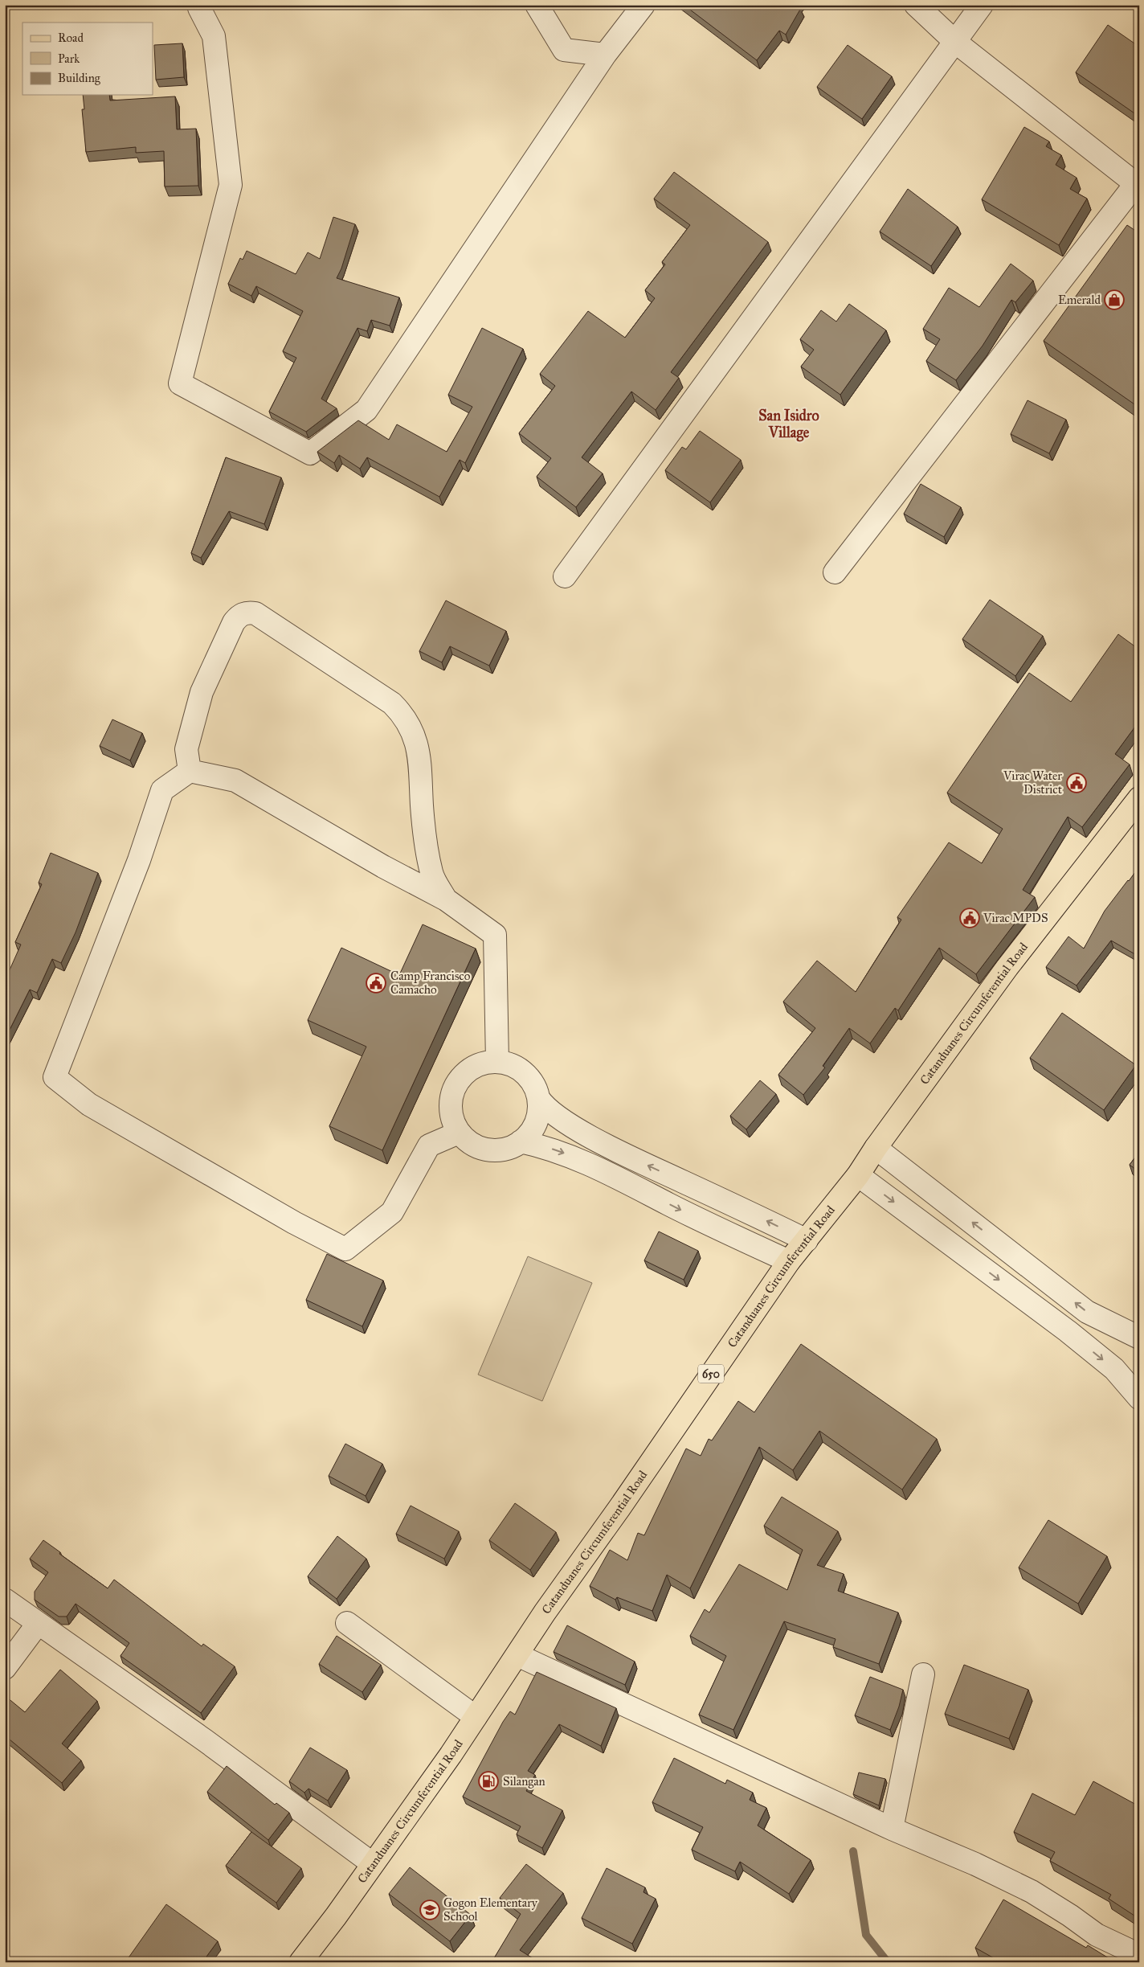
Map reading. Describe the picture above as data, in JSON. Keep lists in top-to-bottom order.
{
  "streets": {
    "main road": ["Catanduanes Circumferential Road", "650"]
  },
  "districts": ["San Isidro Village"],
  "places": {
    "shop": ["Emerald"],
    "public building": ["Virac Water District", "Virac MPDS", "Camp Francisco Camacho"],
    "fuel station": ["Silangan"],
    "school or university": ["Gogon Elementary School"]
  },
  "legend": ["Road", "Park", "Building"]
}
